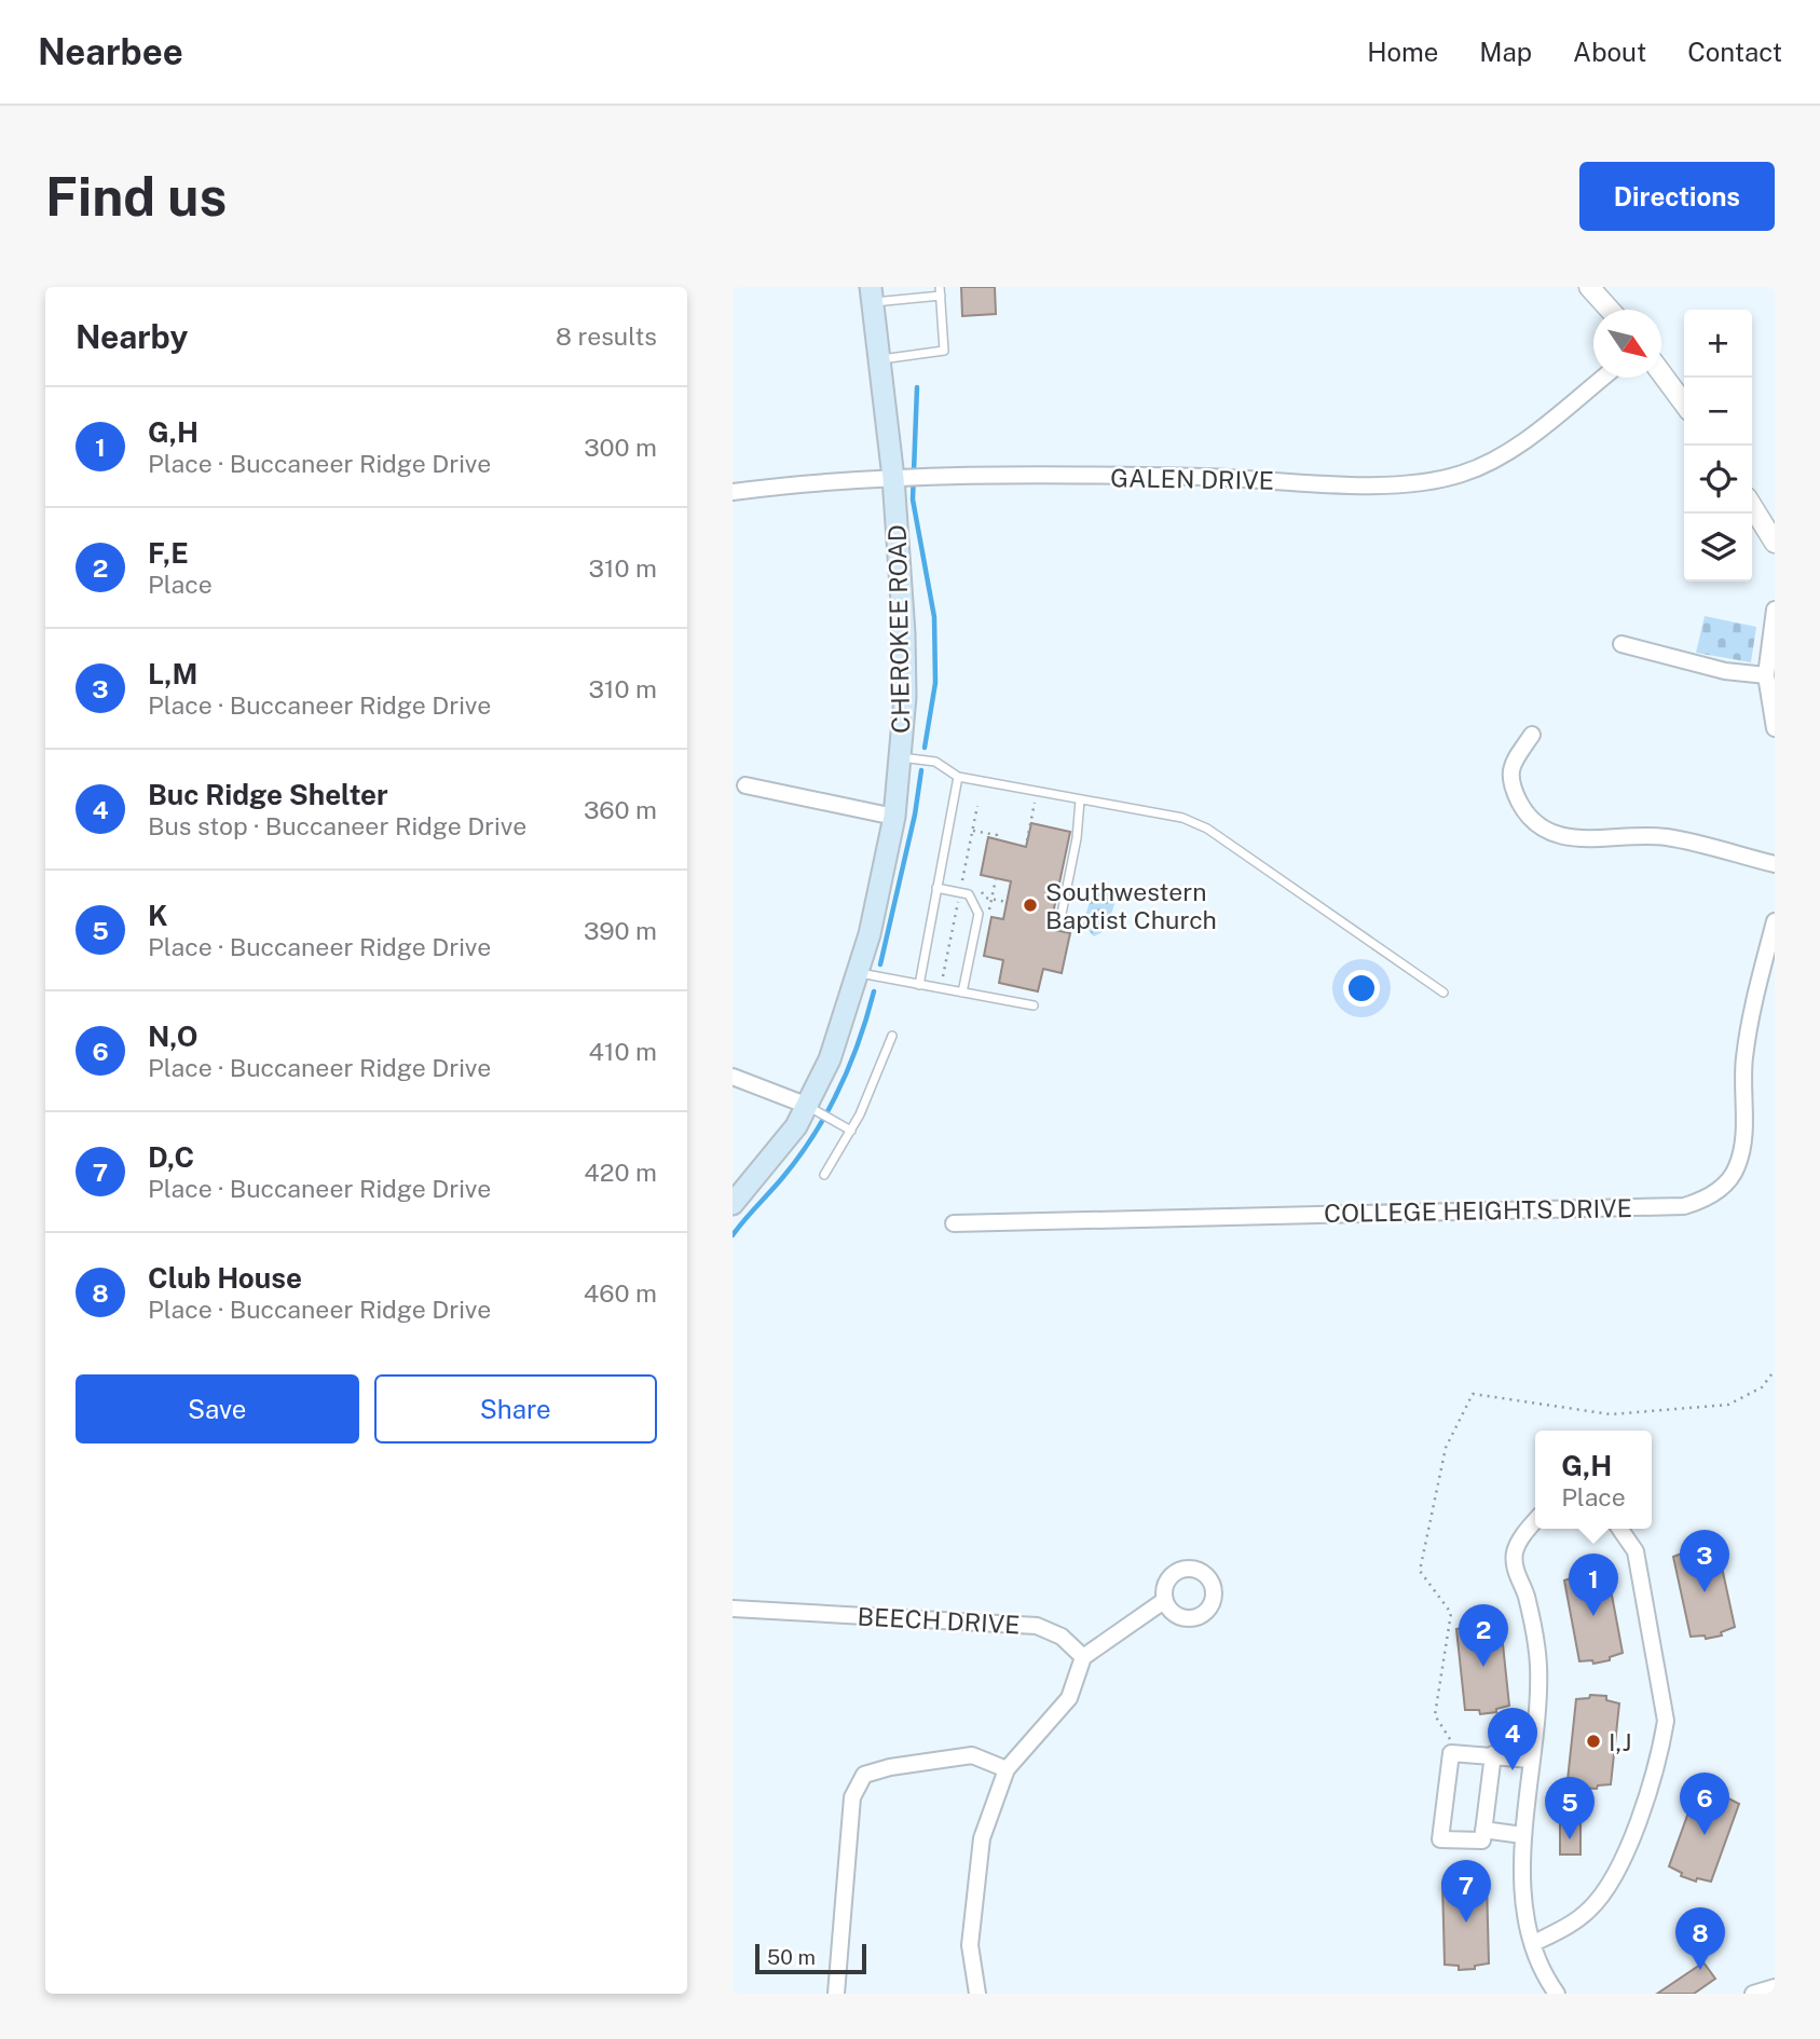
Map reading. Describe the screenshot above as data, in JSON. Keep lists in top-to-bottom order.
{
  "streets": {
    "main road": ["CHEROKEE ROAD"],
    "street": ["GALEN DRIVE", "COLLEGE HEIGHTS DRIVE", "BEECH DRIVE"]
  },
  "crossings": [
    ["GALEN DRIVE", "CHEROKEE ROAD"]
  ],
  "places": ["Southwestern Baptist Church", "I,J"],
  "scale_bar": "50 m",
  "north": "bottom right",
  "page": {
    "header": "Nearbee",
    "nav": [
      "Home",
      "Map",
      "About",
      "Contact"
    ],
    "buttons": [
      "Directions",
      ["Save", "Share"]
    ],
    "title": "Find us",
    "heading": ["Nearby", "8 results"],
    "map_buttons": ["+", "−"],
    "list": [
      {
        "mark": "1",
        "name": "G,H",
        "note": "Place · Buccaneer Ridge Drive",
        "value": "300 m"
      },
      {
        "mark": "2",
        "name": "F,E",
        "note": "Place",
        "value": "310 m"
      },
      {
        "mark": "3",
        "name": "L,M",
        "note": "Place · Buccaneer Ridge Drive",
        "value": "310 m"
      },
      {
        "mark": "4",
        "name": "Buc Ridge Shelter",
        "note": "Bus stop · Buccaneer Ridge Drive",
        "value": "360 m"
      },
      {
        "mark": "5",
        "name": "K",
        "note": "Place · Buccaneer Ridge Drive",
        "value": "390 m"
      },
      {
        "mark": "6",
        "name": "N,O",
        "note": "Place · Buccaneer Ridge Drive",
        "value": "410 m"
      },
      {
        "mark": "7",
        "name": "D,C",
        "note": "Place · Buccaneer Ridge Drive",
        "value": "420 m"
      },
      {
        "mark": "8",
        "name": "Club House",
        "note": "Place · Buccaneer Ridge Drive",
        "value": "460 m"
      }
    ],
    "popup": ["G,H", "Place"],
    "pins": [
      "3",
      "1",
      "2",
      "4",
      "6",
      "5",
      "7",
      "8"
    ],
    "scale": "50 m"
  }
}
